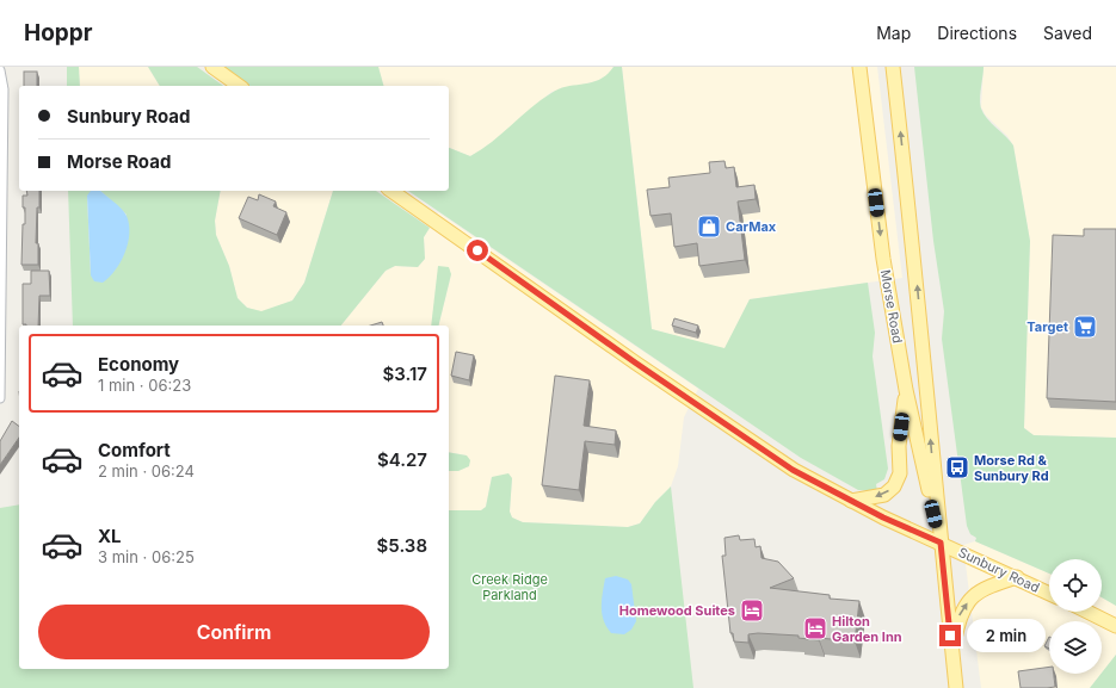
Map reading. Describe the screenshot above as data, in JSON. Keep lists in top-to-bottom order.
{
  "streets": {
    "main road": ["Morse Road", "Sunbury Road"]
  },
  "crossings": [
    ["Morse Road", "Sunbury Road"]
  ],
  "parks": ["Creek Ridge Parkland"],
  "places": {
    "shop": ["CarMax"],
    "supermarket": ["Target"],
    "bus stop": ["Morse Rd & Sunbury Rd"],
    "hotel": ["Homewood Suites", "Hilton Garden Inn"]
  },
  "page": {
    "header": "Hoppr",
    "nav": ["Map", "Directions", "Saved"],
    "banner": ["Sunbury Road", "Morse Road"],
    "list": [
      {
        "name": "Economy",
        "note": "1 min · 06:23",
        "value": "$3.17"
      },
      {
        "name": "Comfort",
        "note": "2 min · 06:24",
        "value": "$4.27"
      },
      {
        "name": "XL",
        "note": "3 min · 06:25",
        "value": "$5.38"
      }
    ],
    "buttons": "Confirm",
    "bubble": "2 min"
  }
}
